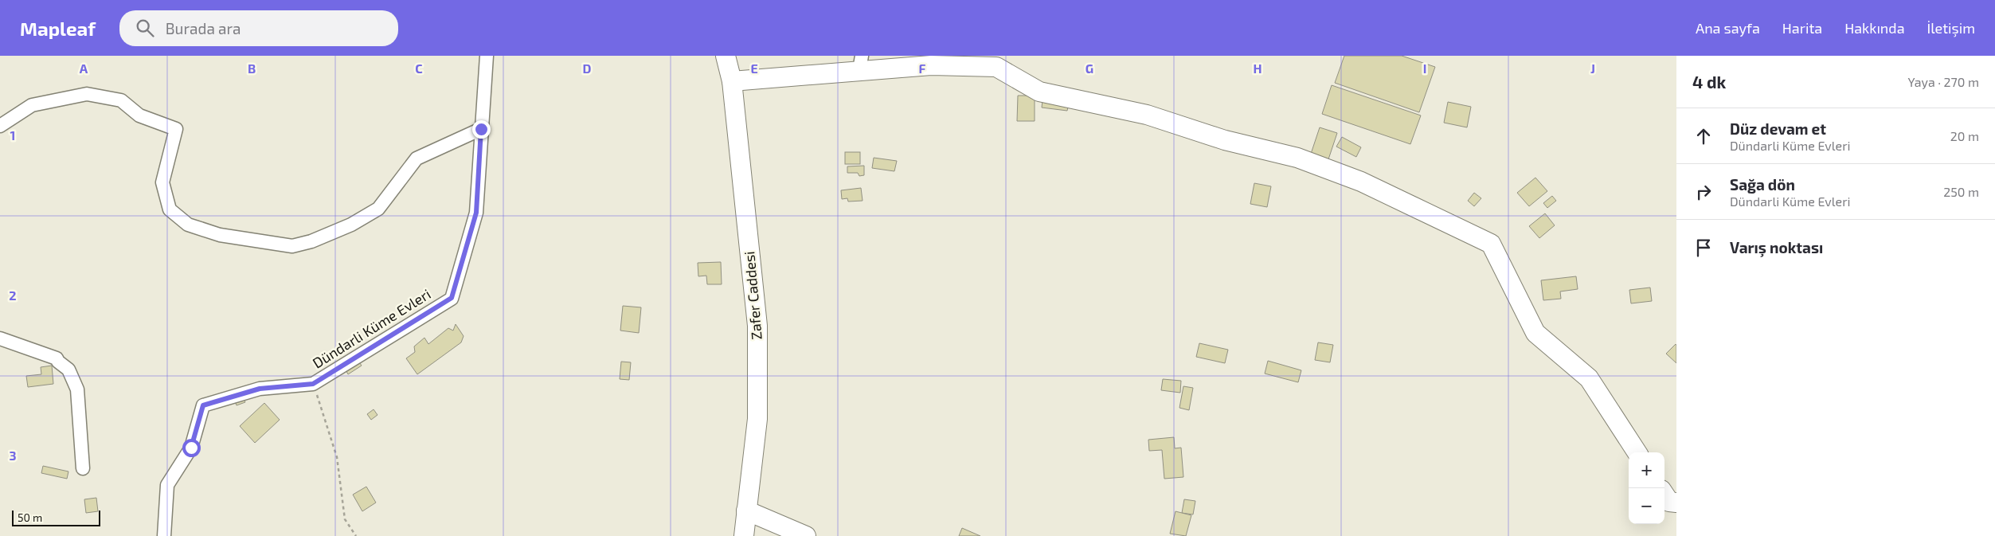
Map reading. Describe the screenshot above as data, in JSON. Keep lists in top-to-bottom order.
{
  "streets": {
    "street": ["Zafer Caddesi", "Dündarli Küme Evleri"]
  },
  "scale_bar": "50 m",
  "page": {
    "header": "Mapleaf",
    "search": "Burada ara",
    "nav": [
      "Ana sayfa",
      "Harita",
      "Hakkında",
      "İletişim"
    ],
    "heading": ["4 dk", "Yaya · 270 m"],
    "list": [
      ["Düz devam et", "Dündarli Küme Evleri", "20 m"],
      ["Sağa dön", "Dündarli Küme Evleri", "250 m"],
      "Varış noktası"
    ],
    "map_buttons": ["+", "−"],
    "scale": "50 m"
  },
  "grid": {
    "columns": [
      "A",
      "B",
      "C",
      "D",
      "E",
      "F",
      "G",
      "H",
      "I",
      "J"
    ],
    "rows": ["1", "2", "3"]
  }
}
